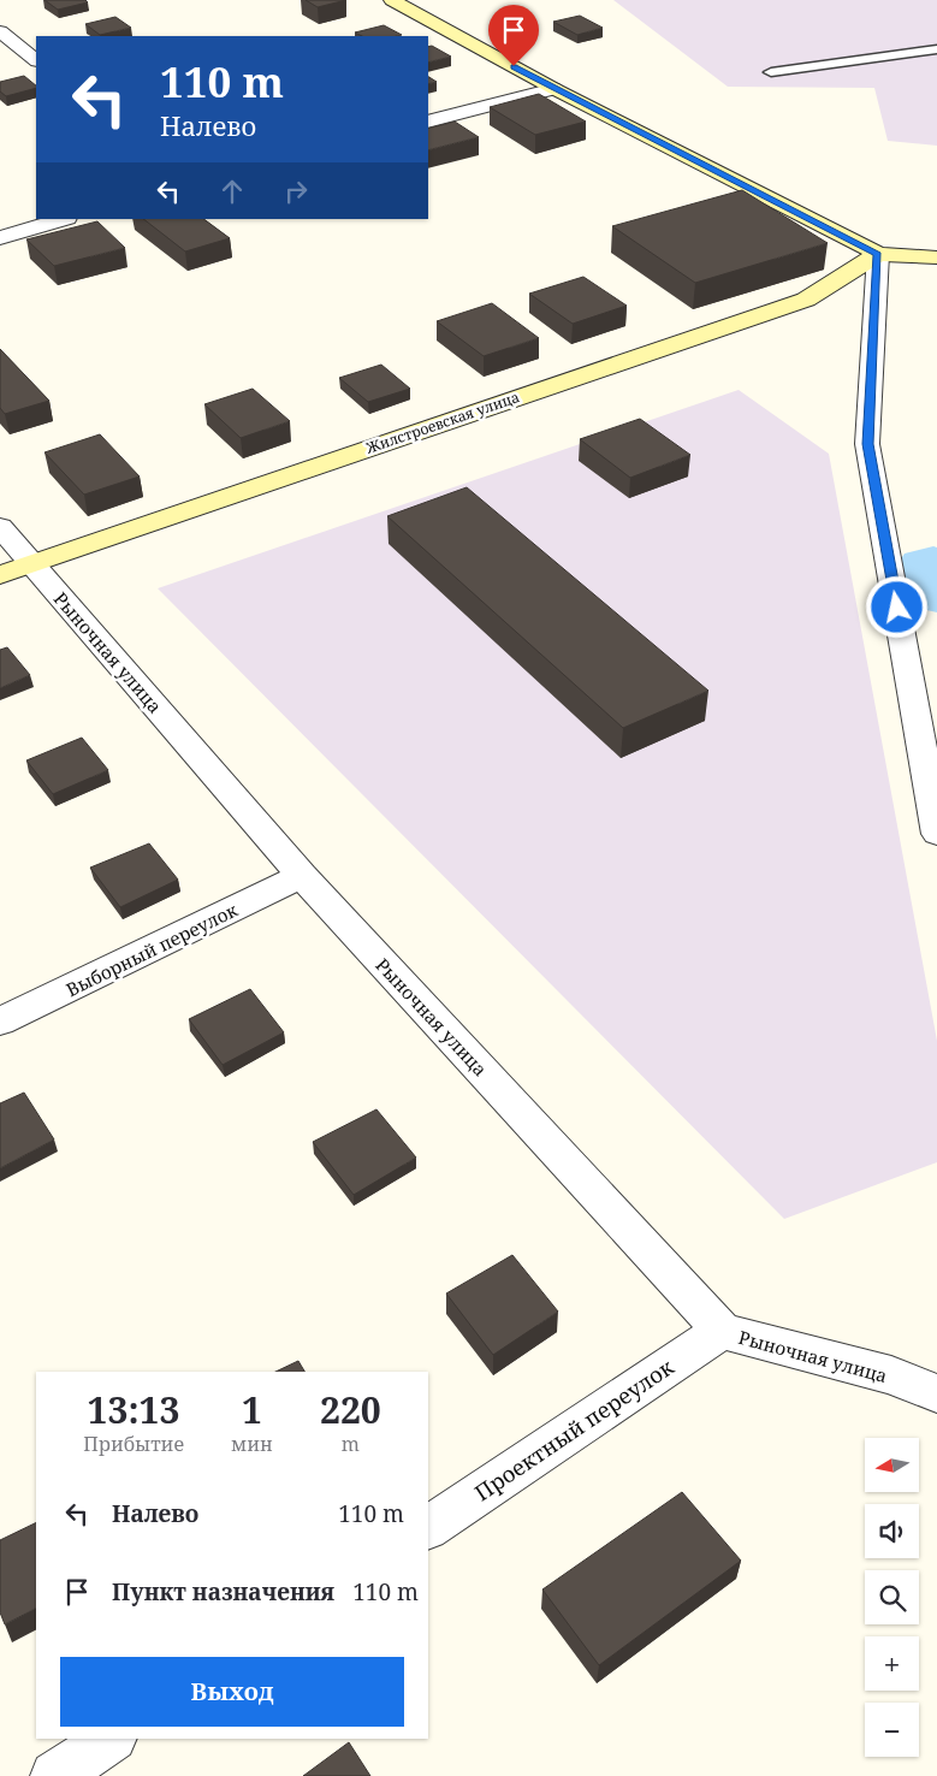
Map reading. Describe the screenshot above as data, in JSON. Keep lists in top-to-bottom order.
{
  "streets": {
    "street": [
      "Жилстроевская улица",
      "Рыночная улица",
      "Выборный переулок",
      "Проектный переулок"
    ]
  },
  "crossings": [
    ["Жилстроевская улица", "Рыночная улица"],
    ["Рыночная улица", "Выборный переулок"],
    ["Рыночная улица", "Проектный переулок"]
  ],
  "north": "left",
  "page": {
    "turn": ["110 m", "Налево"],
    "eta": [
      "13:13",
      "Прибытие",
      "1",
      "мин",
      "220",
      "m"
    ],
    "map_buttons": ["+", "−"],
    "list": [
      {
        "name": "Налево",
        "value": "110 m"
      },
      {
        "name": "Пункт назначения",
        "value": "110 m"
      }
    ],
    "buttons": "Выход"
  }
}
